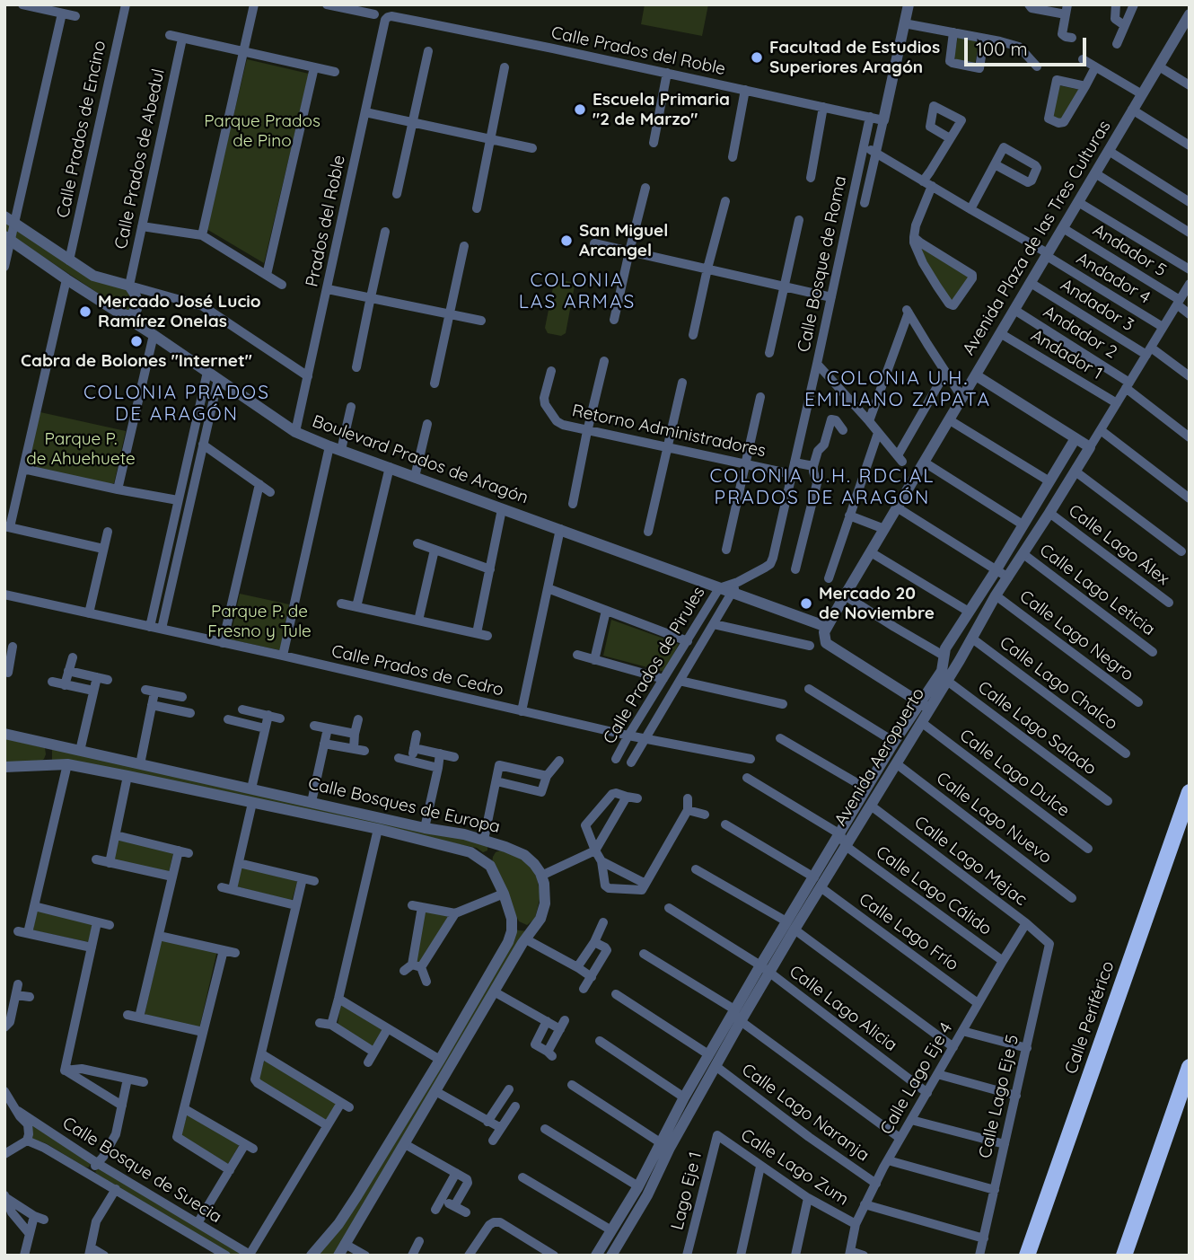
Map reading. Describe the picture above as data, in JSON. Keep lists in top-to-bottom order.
{
  "streets": {
    "highway": ["Calle Periférico"],
    "street": [
      "Calle Prados del Roble",
      "Calle Prados de Encino",
      "Calle Prados de Abedul",
      "Prados del Roble",
      "Avenida Plaza de las Tres Culturas",
      "Andador 5",
      "Calle Bosque de Roma",
      "Andador 4",
      "Andador 3",
      "Andador 2",
      "Andador 1",
      "Retorno Administradores",
      "Boulevard Prados de Aragón",
      "Calle Lago Álex",
      "Calle Lago Leticia",
      "Calle Lago Negro",
      "Calle Prados de Pirules",
      "Calle Prados de Cedro",
      "Calle Lago Chalco",
      "Calle Lago Salado",
      "Avenida Aeropuerto",
      "Calle Lago Dulce",
      "Calle Bosques de Europa",
      "Calle Lago Nuevo",
      "Calle Lago Mejac",
      "Calle Lago Cálido",
      "Calle Lago Frío",
      "Calle Lago Alicia",
      "Calle Lago Eje 4",
      "Calle Lago Eje 5",
      "Calle Lago Naranja",
      "Calle Lago Zum",
      "Calle Bosque de Suecia",
      "Lago Eje 1"
    ]
  },
  "crossings": [
    ["Calle Prados del Roble", "Prados del Roble"],
    ["Calle Prados del Roble", "Calle Bosque de Roma"],
    ["Prados del Roble", "Boulevard Prados de Aragón"],
    ["Avenida Plaza de las Tres Culturas", "Andador 5"],
    ["Avenida Plaza de las Tres Culturas", "Andador 4"],
    ["Avenida Plaza de las Tres Culturas", "Andador 3"],
    ["Avenida Plaza de las Tres Culturas", "Andador 2"],
    ["Avenida Plaza de las Tres Culturas", "Andador 1"],
    ["Avenida Plaza de las Tres Culturas", "Boulevard Prados de Aragón"],
    ["Avenida Plaza de las Tres Culturas", "Avenida Aeropuerto"],
    ["Andador 5", "Avenida Aeropuerto"],
    ["Calle Bosque de Roma", "Andador 4"],
    ["Calle Bosque de Roma", "Retorno Administradores"],
    ["Calle Bosque de Roma", "Boulevard Prados de Aragón"],
    ["Calle Bosque de Roma", "Calle Prados de Pirules"],
    ["Andador 4", "Avenida Aeropuerto"],
    ["Andador 3", "Avenida Aeropuerto"],
    ["Andador 2", "Avenida Aeropuerto"],
    ["Andador 1", "Avenida Aeropuerto"],
    ["Boulevard Prados de Aragón", "Calle Prados de Pirules"],
    ["Calle Lago Álex", "Avenida Aeropuerto"],
    ["Calle Lago Leticia", "Avenida Aeropuerto"],
    ["Calle Lago Negro", "Avenida Aeropuerto"],
    ["Calle Prados de Pirules", "Calle Prados de Cedro"],
    ["Calle Lago Chalco", "Avenida Aeropuerto"],
    ["Calle Lago Salado", "Avenida Aeropuerto"],
    ["Avenida Aeropuerto", "Calle Lago Dulce"],
    ["Avenida Aeropuerto", "Calle Lago Nuevo"],
    ["Avenida Aeropuerto", "Calle Lago Mejac"],
    ["Avenida Aeropuerto", "Calle Lago Cálido"],
    ["Avenida Aeropuerto", "Calle Lago Frío"],
    ["Avenida Aeropuerto", "Calle Lago Alicia"],
    ["Avenida Aeropuerto", "Calle Lago Naranja"],
    ["Calle Lago Mejac", "Calle Lago Eje 4"],
    ["Calle Lago Mejac", "Calle Lago Eje 5"],
    ["Calle Lago Cálido", "Calle Lago Eje 4"],
    ["Calle Lago Frío", "Calle Lago Eje 4"],
    ["Calle Lago Alicia", "Calle Lago Eje 4"],
    ["Calle Lago Eje 4", "Calle Lago Naranja"],
    ["Calle Lago Eje 4", "Calle Lago Zum"],
    ["Calle Lago Zum", "Lago Eje 1"]
  ],
  "districts": [
    "COLONIA LAS ARMAS",
    "COLONIA U.H. EMILIANO ZAPATA",
    "COLONIA PRADOS DE ARAGÓN",
    "COLONIA U.H. RDCIAL PRADOS DE ARAGÓN"
  ],
  "parks": ["Parque Prados de Pino", "Parque P. de Ahuehuete", "Parque P. de Fresno y Tule"],
  "places": [
    "Facultad de Estudios Superiores Aragón",
    "Escuela Primaria \"2 de Marzo\"",
    "San Miguel Arcangel",
    "Mercado José Lucio Ramírez Onelas",
    "Cabra de Bolones \"Internet\"",
    "Mercado 20 de Noviembre"
  ],
  "scale_bar": "100 m"
}
